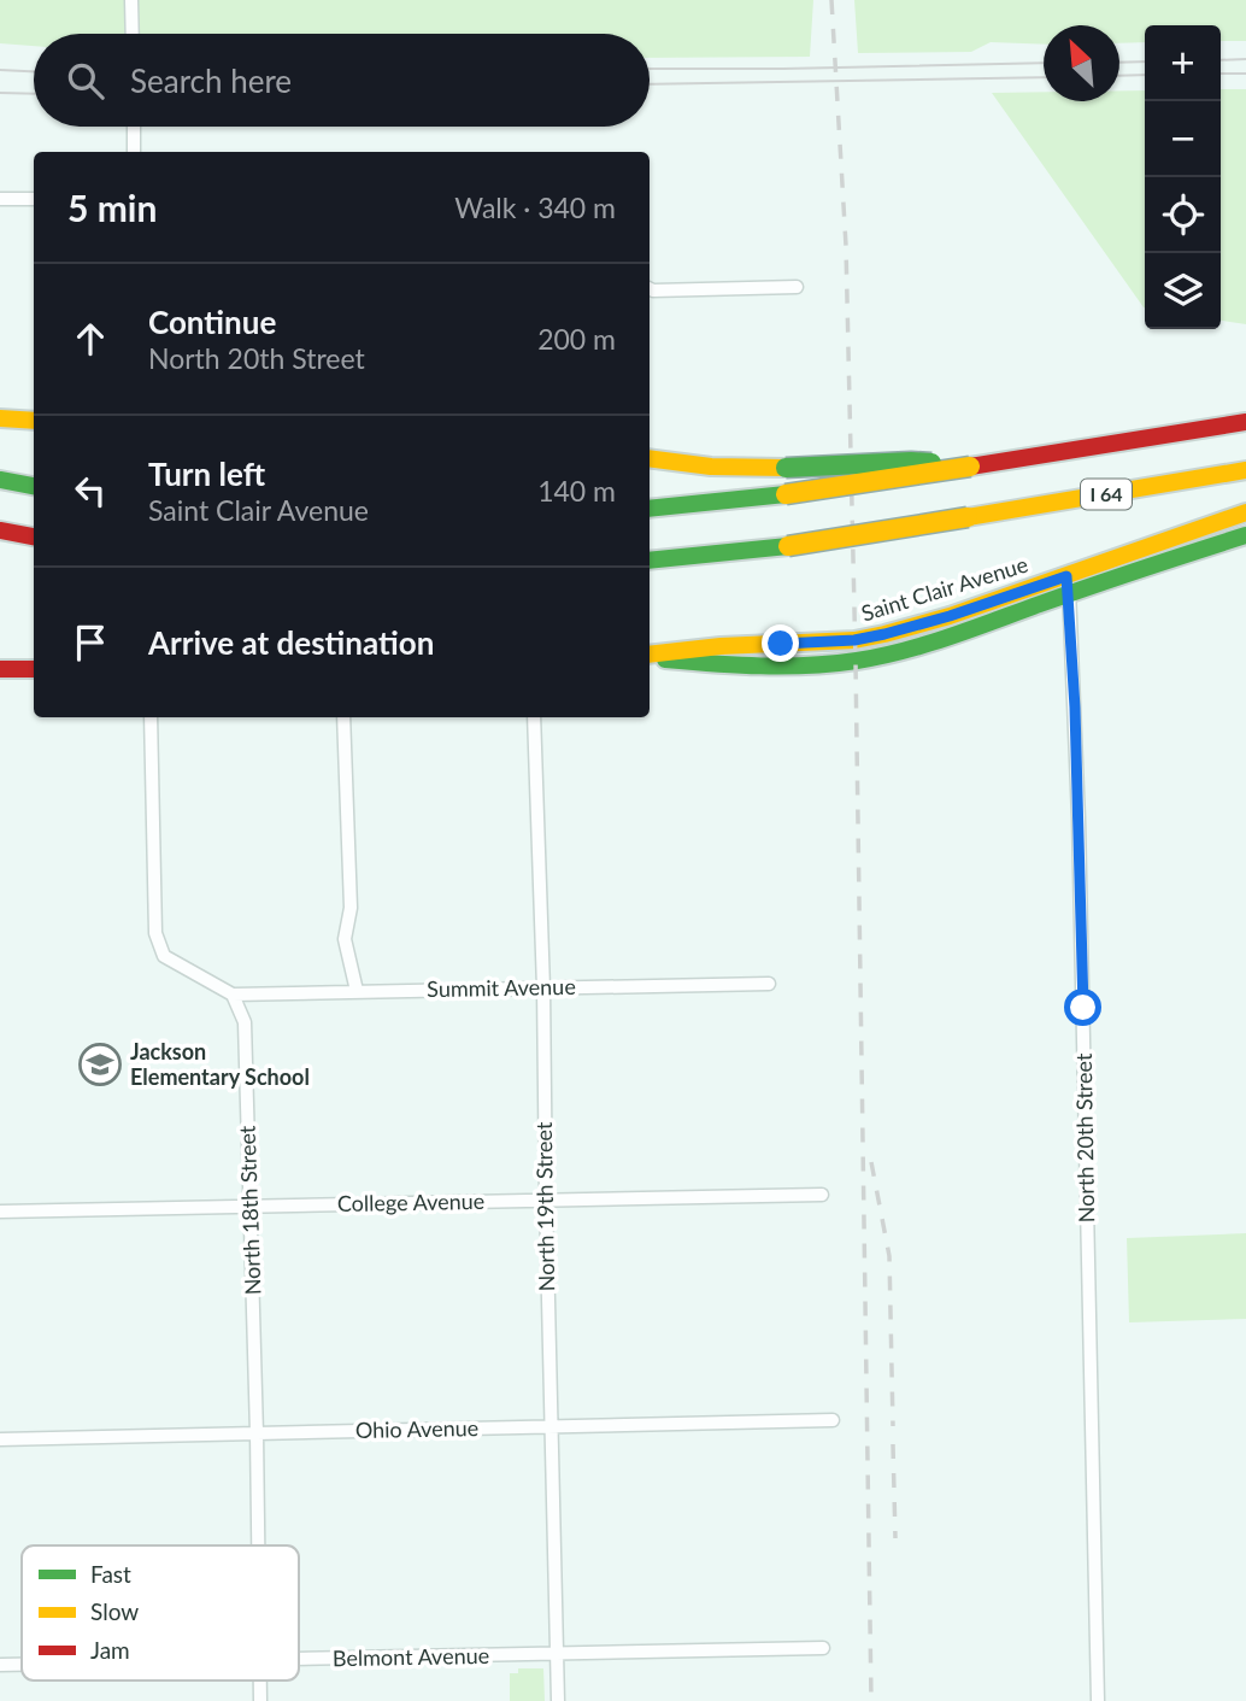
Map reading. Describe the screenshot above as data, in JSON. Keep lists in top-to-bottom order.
{
  "streets": {
    "main road": ["I 64", "Saint Clair Avenue"],
    "street": [
      "Summit Avenue",
      "North 20th Street",
      "College Avenue",
      "North 19th Street",
      "North 18th Street",
      "Ohio Avenue",
      "Belmont Avenue"
    ]
  },
  "crossings": [
    ["Saint Clair Avenue", "North 20th Street"],
    ["Summit Avenue", "North 19th Street"],
    ["Summit Avenue", "North 18th Street"],
    ["College Avenue", "North 19th Street"],
    ["College Avenue", "North 18th Street"],
    ["North 19th Street", "Ohio Avenue"],
    ["North 19th Street", "Belmont Avenue"],
    ["North 18th Street", "Ohio Avenue"]
  ],
  "places": {
    "school or university": ["Jackson Elementary School"]
  },
  "legend": ["Fast", "Slow", "Jam"],
  "north": "top left",
  "page": {
    "map_buttons": ["+", "−"],
    "search": "Search here",
    "heading": ["5 min", "Walk · 340 m"],
    "list": [
      ["Continue", "North 20th Street", "200 m"],
      ["Turn left", "Saint Clair Avenue", "140 m"],
      "Arrive at destination"
    ]
  }
}
